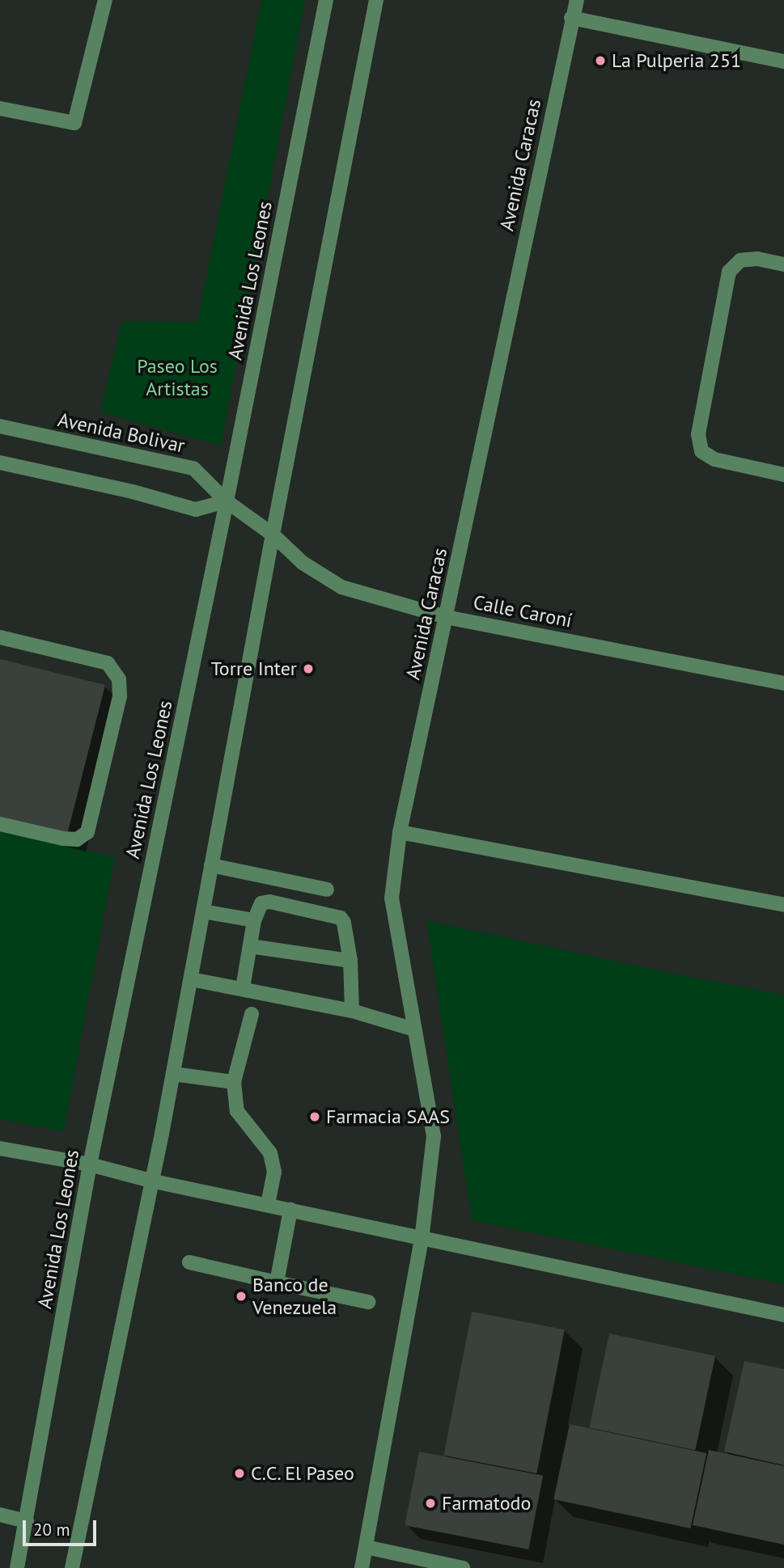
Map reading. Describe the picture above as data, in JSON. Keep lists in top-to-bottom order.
{
  "streets": {
    "street": [
      "Avenida Caracas",
      "Avenida Los Leones",
      "Avenida Bolivar",
      "Calle Caroní"
    ]
  },
  "crossings": [
    ["Avenida Caracas", "Calle Caroní"],
    ["Avenida Los Leones", "Avenida Bolivar"],
    ["Avenida Bolivar", "Calle Caroní"]
  ],
  "parks": ["Paseo Los Artistas"],
  "places": [
    "La Pulperia 251",
    "Torre Inter",
    "Farmacia SAAS",
    "Banco de Venezuela",
    "C.C. El Paseo",
    "Farmatodo"
  ],
  "scale_bar": "20 m"
}
